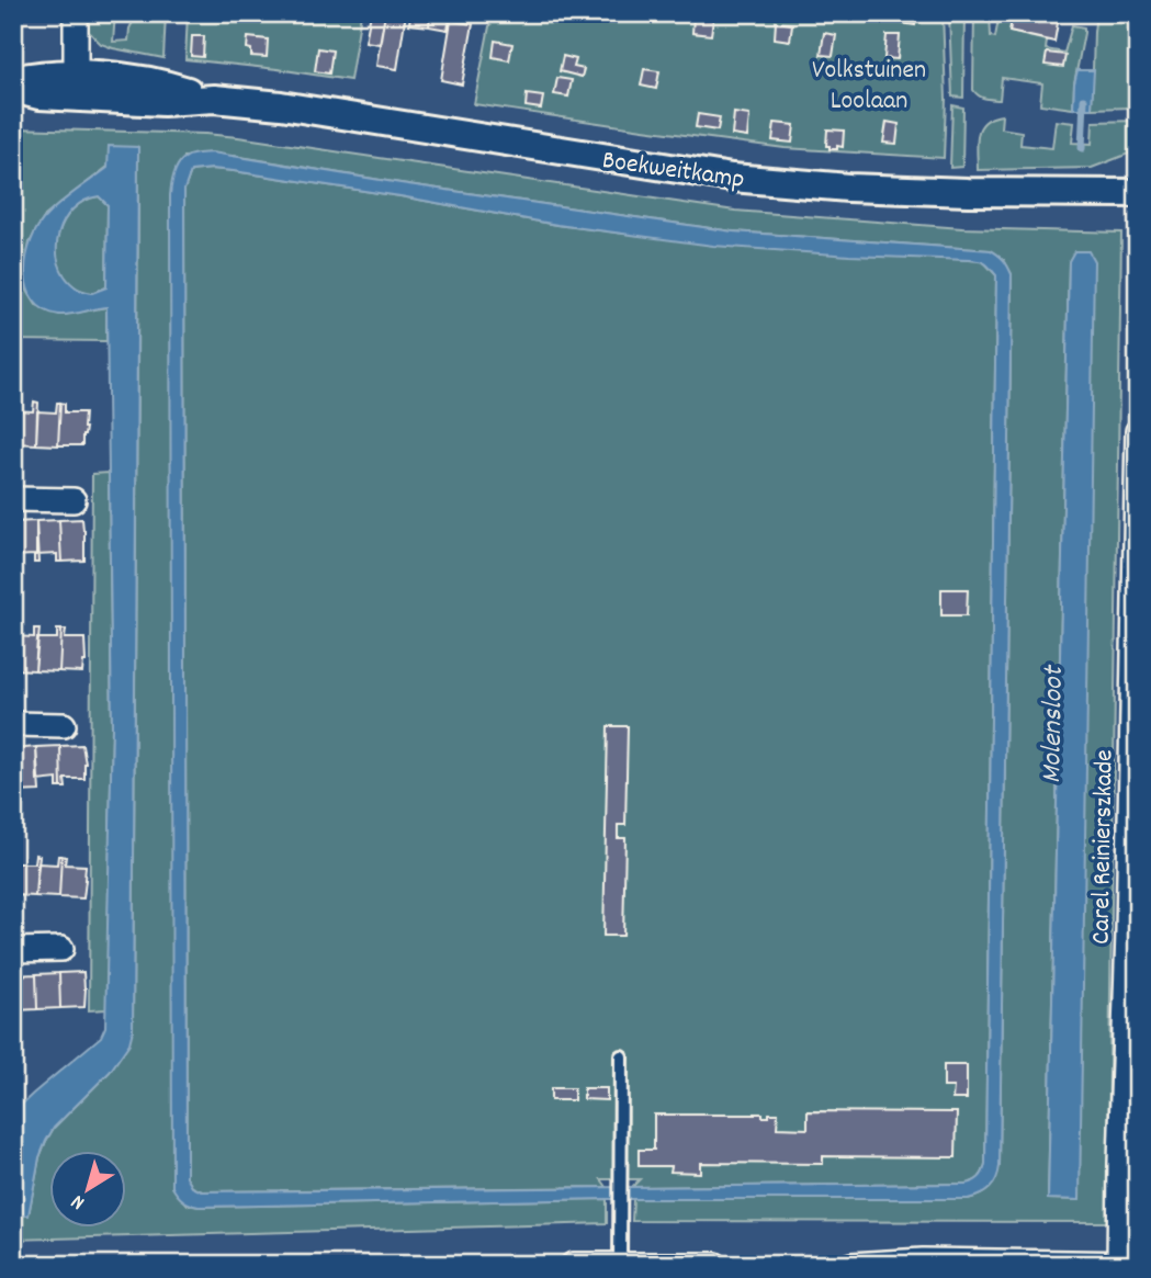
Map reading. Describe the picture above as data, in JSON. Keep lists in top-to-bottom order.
{
  "streets": {
    "street": ["Boekweitkamp", "Carel Reinierszkade"]
  },
  "water": ["Molensloot"],
  "parks": ["Volkstuinen Loolaan"],
  "north": "bottom left"
}
